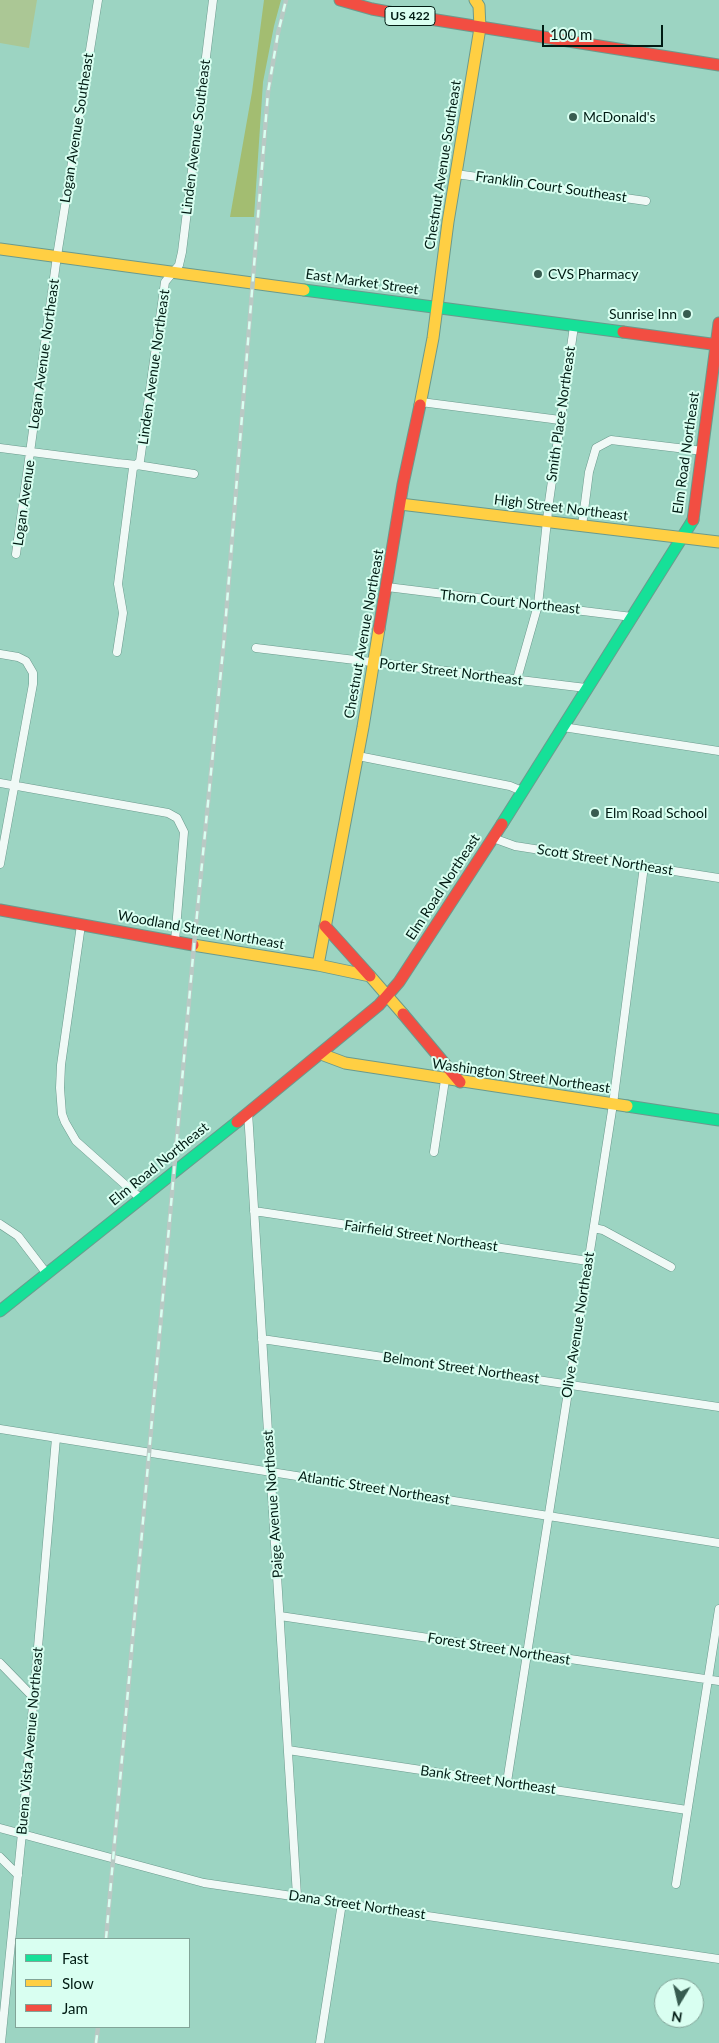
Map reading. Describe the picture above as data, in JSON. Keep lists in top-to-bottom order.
{
  "streets": {
    "main road": [
      "US 422",
      "Chestnut Avenue Southeast",
      "East Market Street",
      "Elm Road Northeast",
      "High Street Northeast",
      "Chestnut Avenue Northeast",
      "Woodland Street Northeast",
      "Washington Street Northeast"
    ],
    "street": [
      "Logan Avenue Southeast",
      "Linden Avenue Southeast",
      "Franklin Court Southeast",
      "Logan Avenue Northeast",
      "Linden Avenue Northeast",
      "Smith Place Northeast",
      "Logan Avenue",
      "Thorn Court Northeast",
      "Porter Street Northeast",
      "Scott Street Northeast",
      "Fairfield Street Northeast",
      "Olive Avenue Northeast",
      "Belmont Street Northeast",
      "Atlantic Street Northeast",
      "Paige Avenue Northeast",
      "Forest Street Northeast",
      "Buena Vista Avenue Northeast",
      "Bank Street Northeast",
      "Dana Street Northeast"
    ]
  },
  "crossings": [
    ["US 422", "Chestnut Avenue Southeast"],
    ["Logan Avenue Southeast", "East Market Street"],
    ["Logan Avenue Southeast", "Logan Avenue Northeast"],
    ["Linden Avenue Southeast", "East Market Street"],
    ["Linden Avenue Southeast", "Linden Avenue Northeast"],
    ["Chestnut Avenue Southeast", "Franklin Court Southeast"],
    ["Chestnut Avenue Southeast", "East Market Street"],
    ["Chestnut Avenue Southeast", "Chestnut Avenue Northeast"],
    ["East Market Street", "Logan Avenue Northeast"],
    ["East Market Street", "Linden Avenue Northeast"],
    ["East Market Street", "Smith Place Northeast"],
    ["East Market Street", "Elm Road Northeast"],
    ["East Market Street", "Chestnut Avenue Northeast"],
    ["Logan Avenue Northeast", "Logan Avenue"],
    ["Smith Place Northeast", "High Street Northeast"],
    ["Smith Place Northeast", "Thorn Court Northeast"],
    ["Smith Place Northeast", "Porter Street Northeast"],
    ["Elm Road Northeast", "High Street Northeast"],
    ["Elm Road Northeast", "Thorn Court Northeast"],
    ["Elm Road Northeast", "Porter Street Northeast"],
    ["Elm Road Northeast", "Scott Street Northeast"],
    ["Elm Road Northeast", "Washington Street Northeast"],
    ["Elm Road Northeast", "Paige Avenue Northeast"],
    ["High Street Northeast", "Chestnut Avenue Northeast"],
    ["Thorn Court Northeast", "Chestnut Avenue Northeast"],
    ["Chestnut Avenue Northeast", "Porter Street Northeast"],
    ["Chestnut Avenue Northeast", "Woodland Street Northeast"],
    ["Scott Street Northeast", "Olive Avenue Northeast"],
    ["Washington Street Northeast", "Olive Avenue Northeast"],
    ["Fairfield Street Northeast", "Olive Avenue Northeast"],
    ["Fairfield Street Northeast", "Paige Avenue Northeast"],
    ["Olive Avenue Northeast", "Belmont Street Northeast"],
    ["Olive Avenue Northeast", "Atlantic Street Northeast"],
    ["Olive Avenue Northeast", "Forest Street Northeast"],
    ["Olive Avenue Northeast", "Bank Street Northeast"],
    ["Belmont Street Northeast", "Paige Avenue Northeast"],
    ["Atlantic Street Northeast", "Paige Avenue Northeast"],
    ["Atlantic Street Northeast", "Buena Vista Avenue Northeast"],
    ["Paige Avenue Northeast", "Forest Street Northeast"],
    ["Paige Avenue Northeast", "Bank Street Northeast"],
    ["Paige Avenue Northeast", "Dana Street Northeast"],
    ["Buena Vista Avenue Northeast", "Dana Street Northeast"]
  ],
  "places": [
    "McDonald's",
    "CVS Pharmacy",
    "Sunrise Inn",
    "Elm Road School"
  ],
  "legend": ["Fast", "Slow", "Jam"],
  "scale_bar": "100 m",
  "north": "bottom"
}
